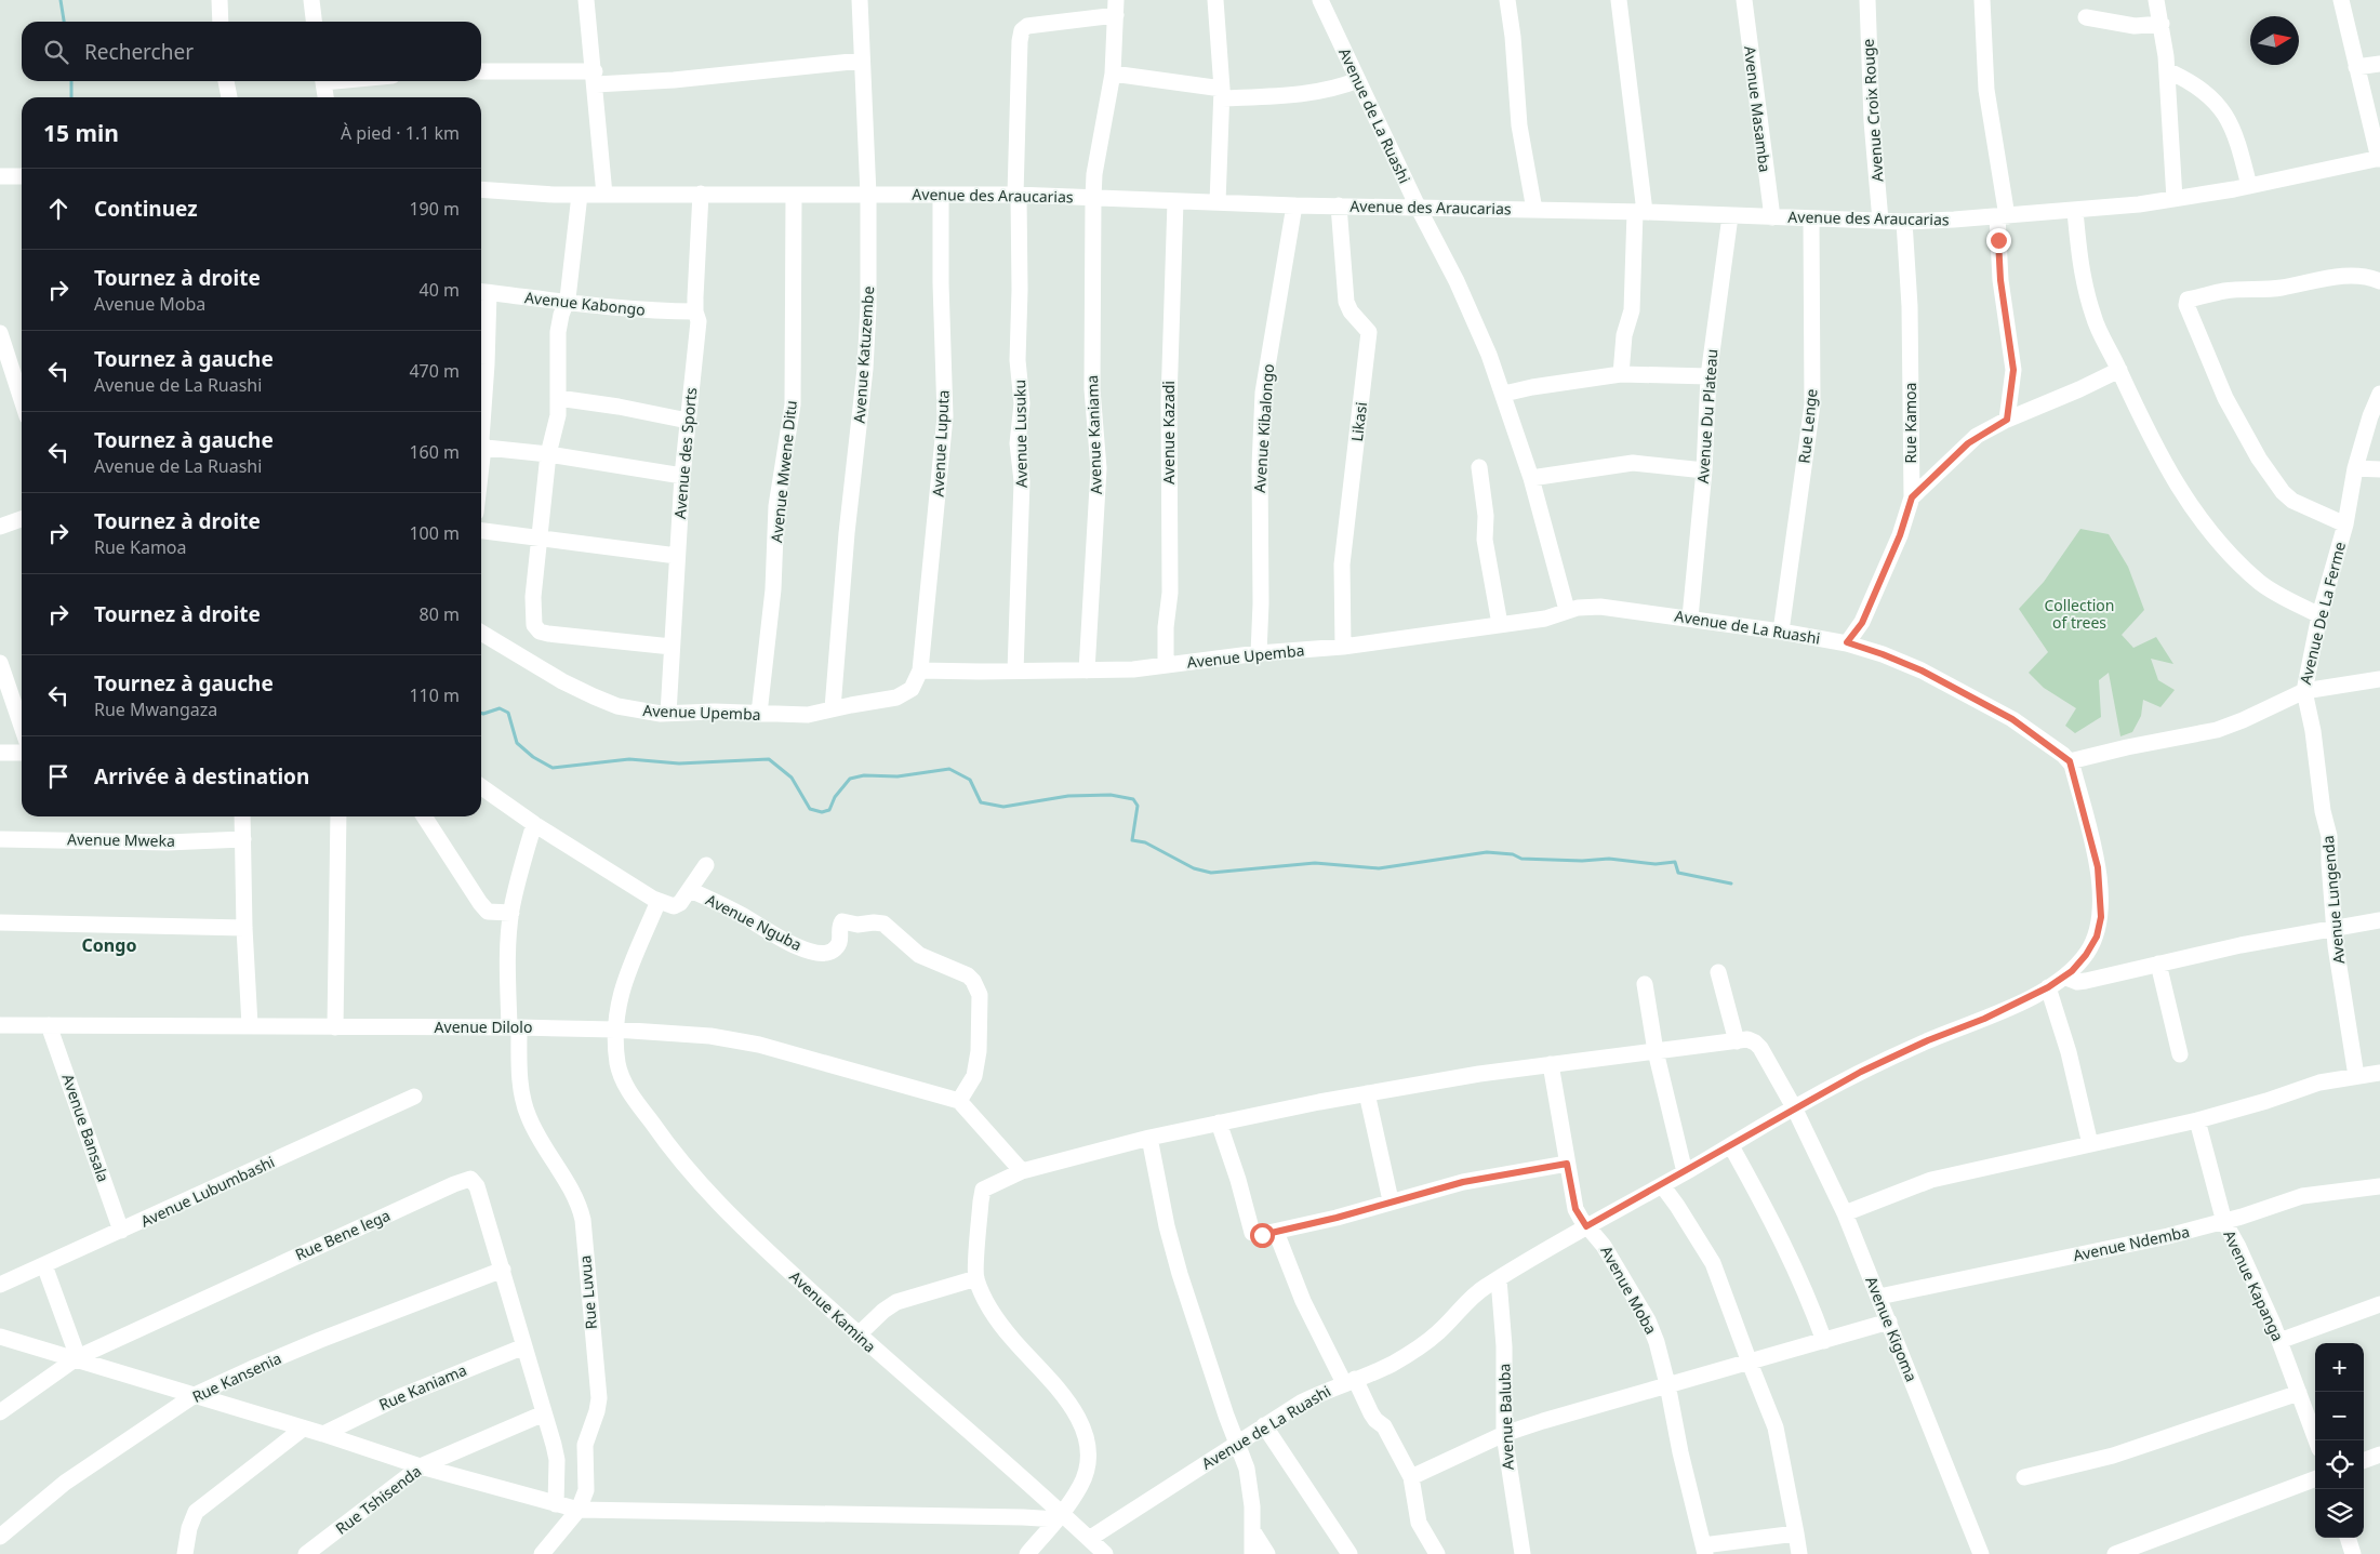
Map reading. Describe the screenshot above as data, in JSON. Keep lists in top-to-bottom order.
{
  "streets": {
    "street": [
      "Avenue Masamba",
      "Avenue Croix Rouge",
      "Avenue de La Ruashi",
      "Avenue des Araucarias",
      "Avenue Kabongo",
      "Avenue Katuzembe",
      "Avenue Du Plateau",
      "Likasi",
      "Rue Kamoa",
      "Rue Lenge",
      "Avenue Kibalongo",
      "Avenue Kazadi",
      "Avenue Lusuku",
      "Avenue Kaniama",
      "Avenue Luputa",
      "Avenue des Sports",
      "Avenue Mwene Ditu",
      "Avenue De La Ferme",
      "Avenue Upemba",
      "Avenue Mweka",
      "Avenue Lungenda",
      "Avenue Nguba",
      "Avenue Dilolo",
      "Avenue Bansala",
      "Avenue Lubumbashi",
      "Rue Bene lega",
      "Avenue Ndemba",
      "Avenue Kapanga",
      "Avenue Moba",
      "Rue Luvua",
      "Avenue Kamina",
      "Avenue Kigoma",
      "Rue Kansenia",
      "Rue Kaniama",
      "Avenue Baluba",
      "Rue Tshisenda"
    ]
  },
  "crossings": [
    ["Avenue Masamba", "Avenue des Araucarias"],
    ["Avenue Croix Rouge", "Avenue des Araucarias"],
    ["Avenue de La Ruashi", "Avenue des Araucarias"],
    ["Avenue de La Ruashi", "Avenue Du Plateau"],
    ["Avenue de La Ruashi", "Rue Kamoa"],
    ["Avenue de La Ruashi", "Rue Lenge"],
    ["Avenue de La Ruashi", "Avenue De La Ferme"],
    ["Avenue de La Ruashi", "Avenue Upemba"],
    ["Avenue de La Ruashi", "Avenue Moba"],
    ["Avenue de La Ruashi", "Avenue Kamina"],
    ["Avenue de La Ruashi", "Avenue Kigoma"],
    ["Avenue de La Ruashi", "Avenue Baluba"],
    ["Avenue des Araucarias", "Avenue Katuzembe"],
    ["Avenue des Araucarias", "Avenue Du Plateau"],
    ["Avenue des Araucarias", "Likasi"],
    ["Avenue des Araucarias", "Rue Kamoa"],
    ["Avenue des Araucarias", "Rue Lenge"],
    ["Avenue des Araucarias", "Avenue Kibalongo"],
    ["Avenue des Araucarias", "Avenue Kazadi"],
    ["Avenue des Araucarias", "Avenue Lusuku"],
    ["Avenue des Araucarias", "Avenue Kaniama"],
    ["Avenue des Araucarias", "Avenue Luputa"],
    ["Avenue des Araucarias", "Avenue des Sports"],
    ["Avenue des Araucarias", "Avenue Mwene Ditu"],
    ["Avenue Kabongo", "Avenue des Sports"],
    ["Avenue Katuzembe", "Avenue Upemba"],
    ["Likasi", "Avenue Upemba"],
    ["Avenue Kibalongo", "Avenue Upemba"],
    ["Avenue Kazadi", "Avenue Upemba"],
    ["Avenue Lusuku", "Avenue Kaniama"],
    ["Avenue Lusuku", "Avenue Upemba"],
    ["Avenue Kaniama", "Avenue Upemba"],
    ["Avenue Luputa", "Avenue Upemba"],
    ["Avenue des Sports", "Avenue Upemba"],
    ["Avenue Mwene Ditu", "Avenue Upemba"],
    ["Avenue De La Ferme", "Avenue Lungenda"],
    ["Avenue Nguba", "Avenue Dilolo"],
    ["Avenue Nguba", "Avenue Kamina"],
    ["Avenue Dilolo", "Avenue Bansala"],
    ["Avenue Dilolo", "Rue Luvua"],
    ["Avenue Dilolo", "Avenue Kamina"],
    ["Avenue Bansala", "Avenue Lubumbashi"],
    ["Rue Bene lega", "Rue Kansenia"],
    ["Rue Bene lega", "Rue Kaniama"],
    ["Rue Bene lega", "Rue Tshisenda"],
    ["Avenue Ndemba", "Avenue Kapanga"],
    ["Avenue Ndemba", "Avenue Kigoma"]
  ],
  "districts": ["Congo"],
  "parks": ["Collection of trees"],
  "north": "right",
  "page": {
    "search": "Rechercher",
    "heading": ["15 min", "À pied · 1.1 km"],
    "list": [
      ["Continuez", "190 m"],
      ["Tournez à droite", "Avenue Moba", "40 m"],
      ["Tournez à gauche", "Avenue de La Ruashi", "470 m"],
      ["Tournez à gauche", "Avenue de La Ruashi", "160 m"],
      ["Tournez à droite", "Rue Kamoa", "100 m"],
      ["Tournez à droite", "80 m"],
      ["Tournez à gauche", "Rue Mwangaza", "110 m"],
      "Arrivée à destination"
    ],
    "map_buttons": ["+", "−"]
  }
}
